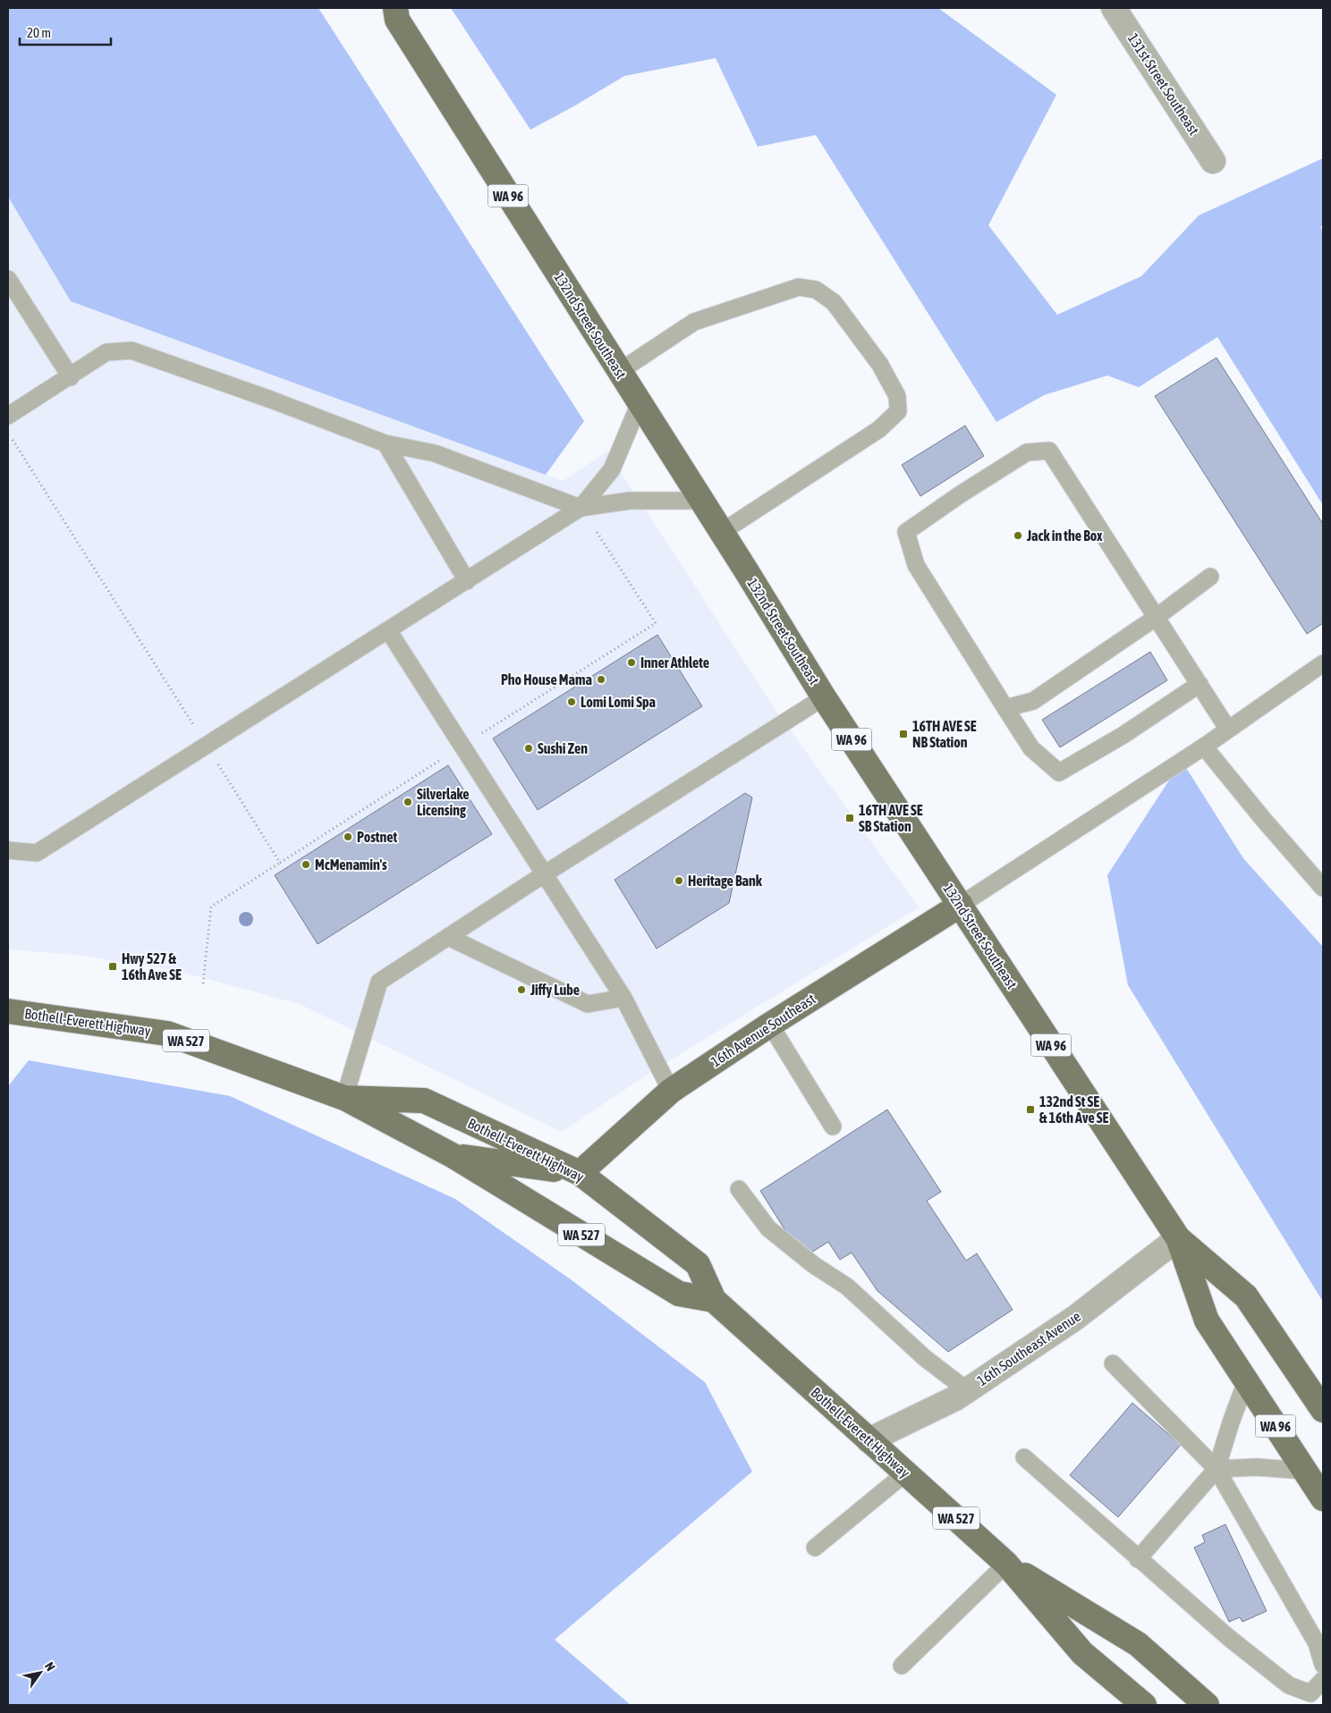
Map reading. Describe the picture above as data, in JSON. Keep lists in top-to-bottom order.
{
  "streets": {
    "main road": [
      "WA 96",
      "132nd Street Southeast",
      "Bothell-Everett Highway",
      "16th Avenue Southeast",
      "WA 527"
    ],
    "street": ["131st Street Southeast", "16th Southeast Avenue"]
  },
  "crossings": [
    ["132nd Street Southeast", "16th Avenue Southeast"],
    ["132nd Street Southeast", "16th Southeast Avenue"],
    ["Bothell-Everett Highway", "16th Avenue Southeast"],
    ["Bothell-Everett Highway", "16th Southeast Avenue"]
  ],
  "places": {
    "other": [
      "Jack in the Box",
      "Inner Athlete",
      "Pho House Mama",
      "Lomi Lomi Spa",
      "Sushi Zen",
      "Silverlake Licensing",
      "Postnet",
      "McMenamin's",
      "Heritage Bank",
      "Jiffy Lube"
    ],
    "transit": [
      "16TH AVE SE NB Station",
      "16TH AVE SE SB Station",
      "Hwy 527 & 16th Ave SE",
      "132nd St SE & 16th Ave SE"
    ]
  },
  "scale_bar": "20 m",
  "north": "top right"
}
